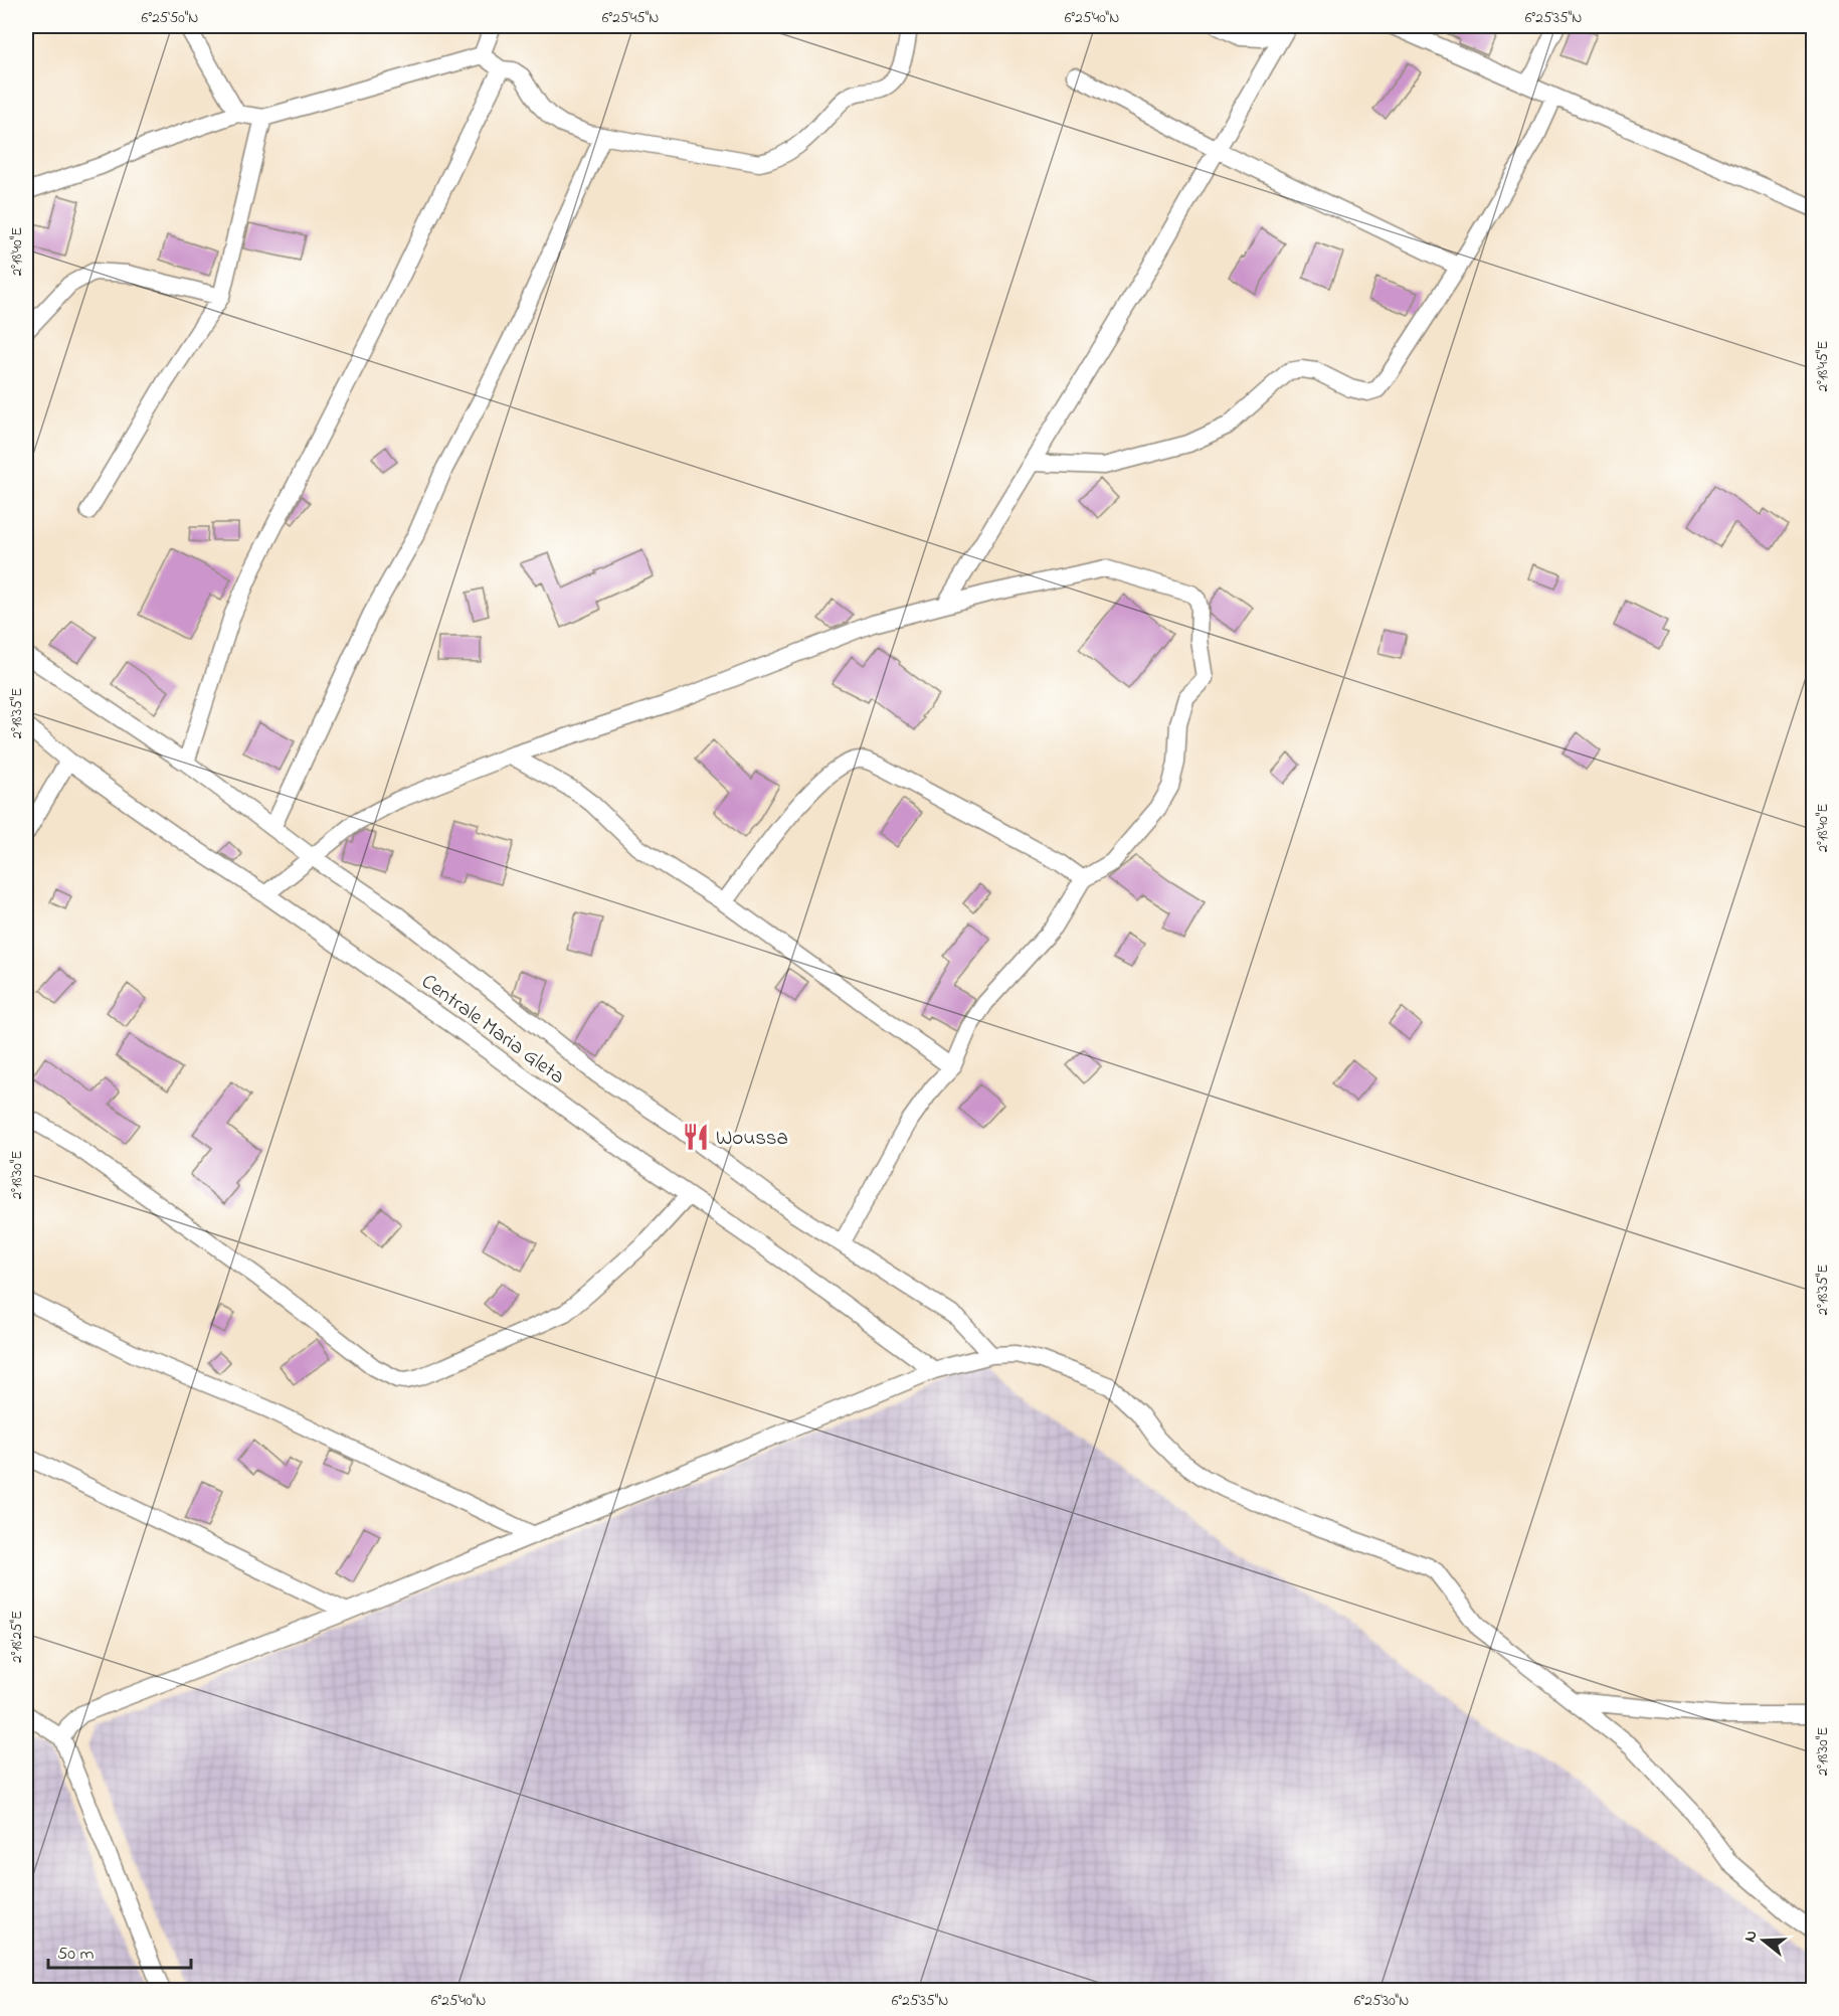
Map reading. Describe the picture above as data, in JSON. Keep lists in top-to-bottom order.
{
  "streets": {
    "street": ["Centrale Maria Gleta"]
  },
  "places": {
    "restaurant": ["Woussa"]
  },
  "scale_bar": "50 m",
  "north": "left",
  "coordinates": [
    "6°25'50\"N",
    "6°25'45\"N",
    "6°25'40\"N",
    "6°25'35\"N",
    "2°18'40\"E",
    "2°18'45\"E",
    "2°18'35\"E",
    "2°18'30\"E",
    "2°18'25\"E",
    "6°25'30\"N"
  ]
}
